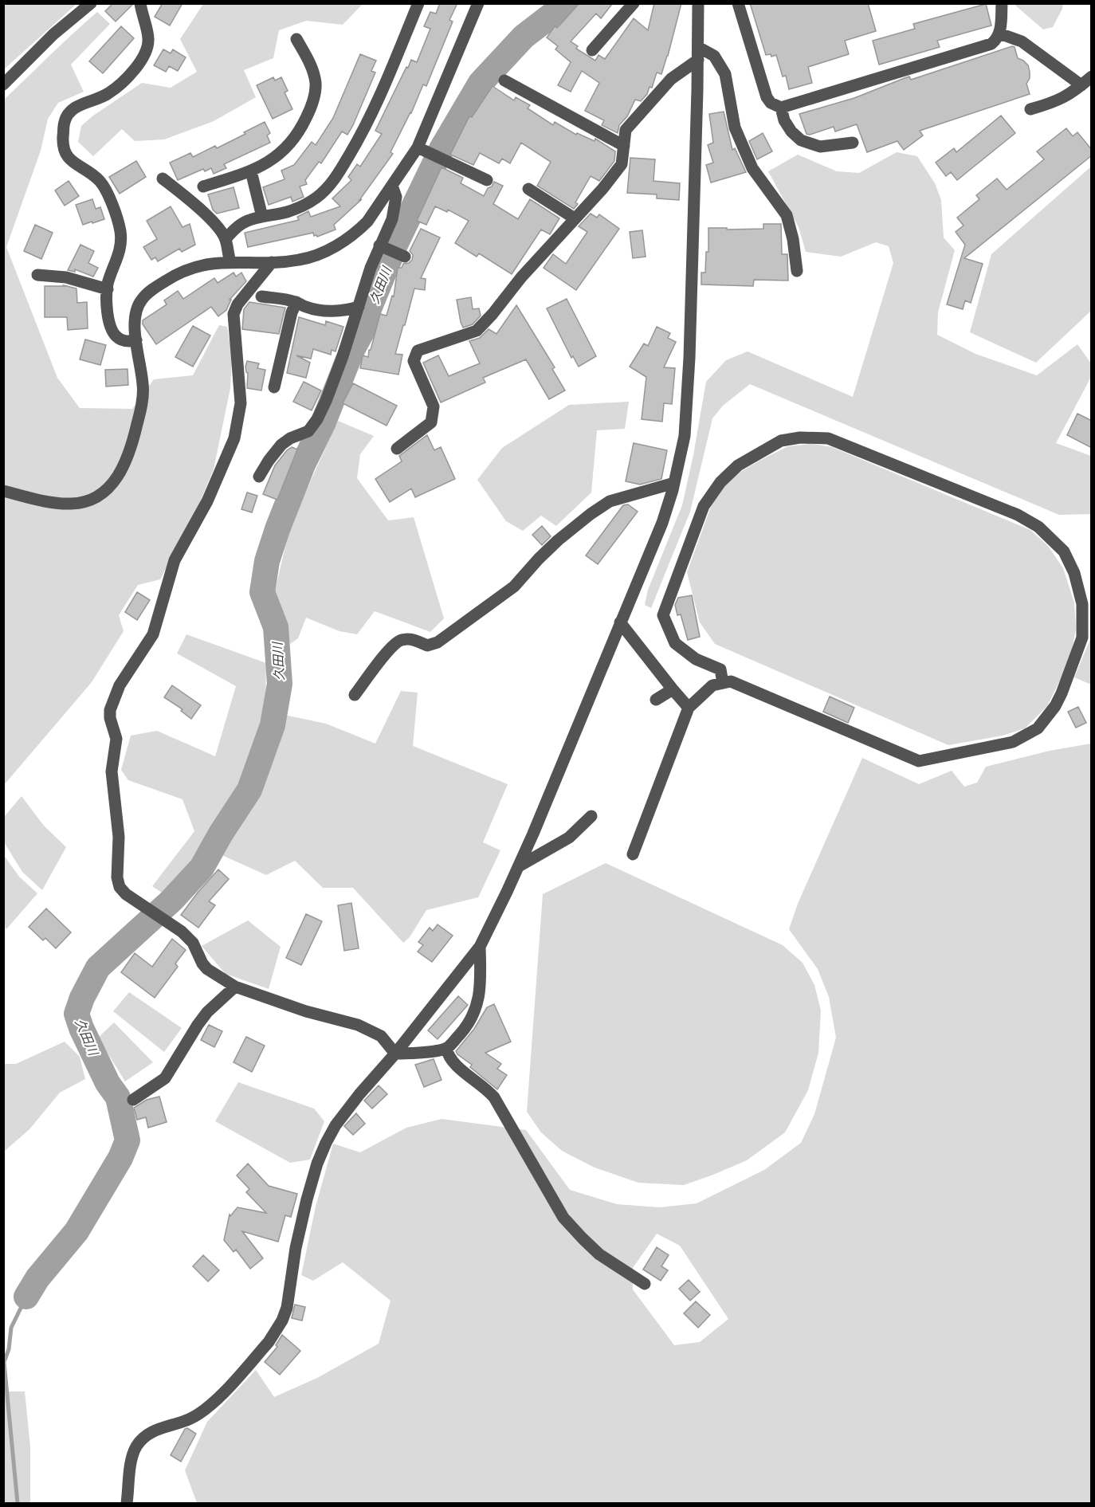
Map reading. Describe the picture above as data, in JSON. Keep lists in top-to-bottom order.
{
  "water": ["久田川"]
}
